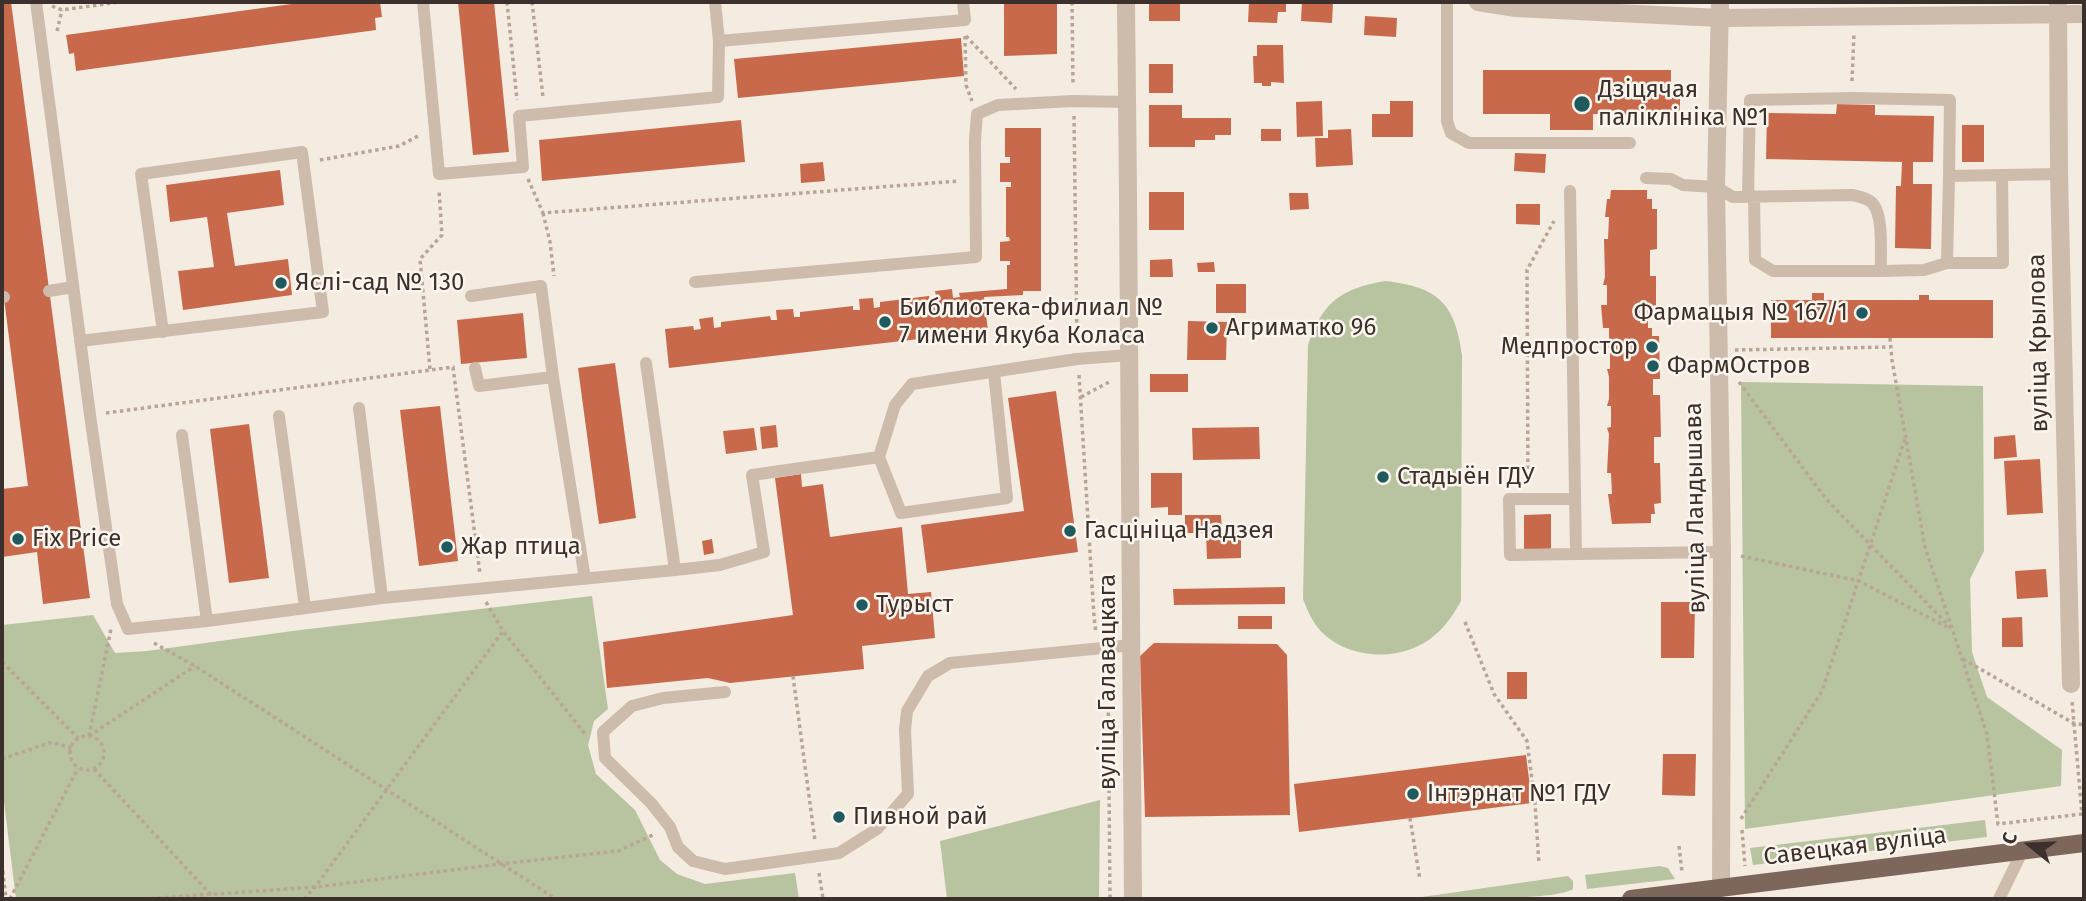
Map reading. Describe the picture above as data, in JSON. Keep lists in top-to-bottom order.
{
  "streets": {
    "main road": ["Савецкая вуліца"],
    "street": ["вуліца Крылова", "вуліца Ландышава", "вуліца Галавацкага"]
  },
  "crossings": [
    ["вуліца Ландышава", "Савецкая вуліца"]
  ],
  "places": [
    "Дзіцячая паліклініка №1",
    "Яслі-сад № 130",
    "Фармацыя № 167/1",
    "Библиотека-филиал № 7 имени Якуба Коласа",
    "Агриматко 96",
    "Медпростор",
    "ФармОстров",
    "Стадыён ГДУ",
    "Гасцініца Надзея",
    "Fix Price",
    "Жар птица",
    "Турыст",
    "Інтэрнат №1 ГДУ",
    "Пивной рай"
  ],
  "north": "left"
}
